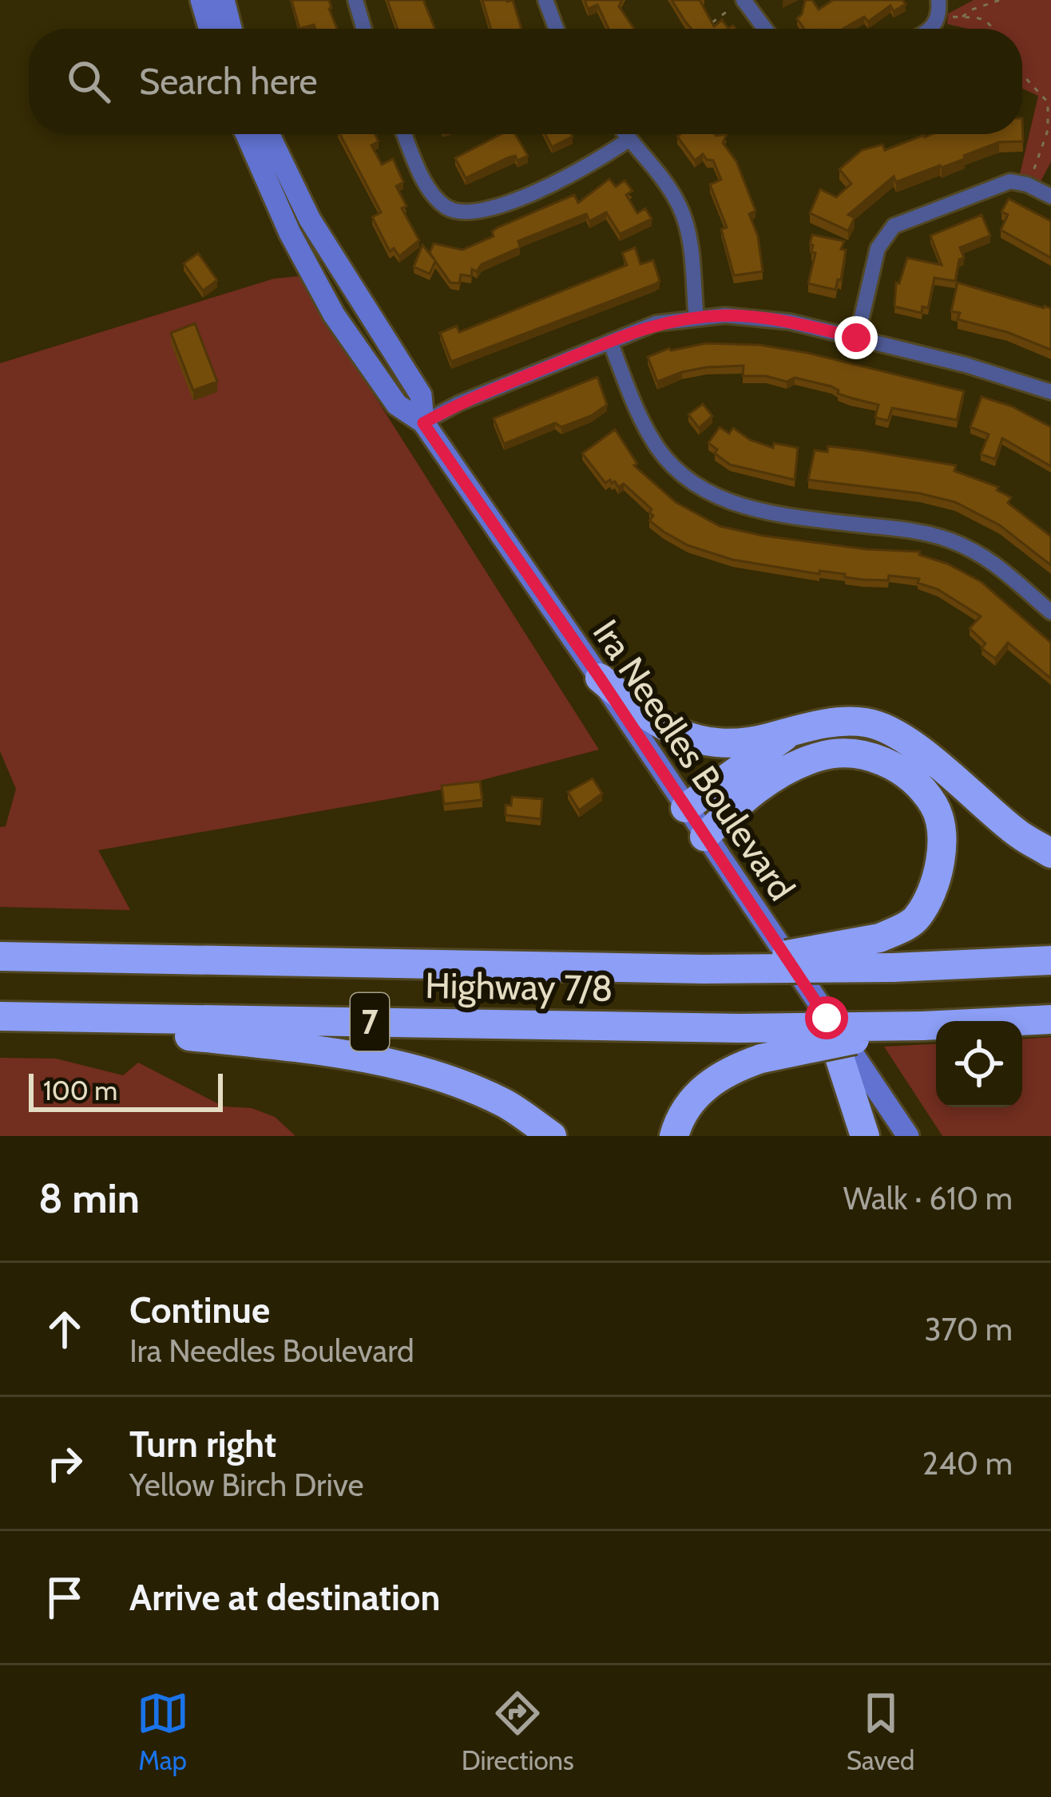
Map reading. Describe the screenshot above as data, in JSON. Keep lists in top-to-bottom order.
{
  "streets": {
    "highway": ["Highway 7/8", "7"],
    "main road": ["Ira Needles Boulevard"]
  },
  "crossings": [
    ["Highway 7/8", "7"]
  ],
  "scale_bar": "100 m",
  "page": {
    "search": "Search here",
    "scale": "100 m",
    "heading": ["8 min", "Walk · 610 m"],
    "list": [
      ["Continue", "Ira Needles Boulevard", "370 m"],
      ["Turn right", "Yellow Birch Drive", "240 m"],
      "Arrive at destination"
    ],
    "nav": ["Map", "Directions", "Saved"]
  }
}
